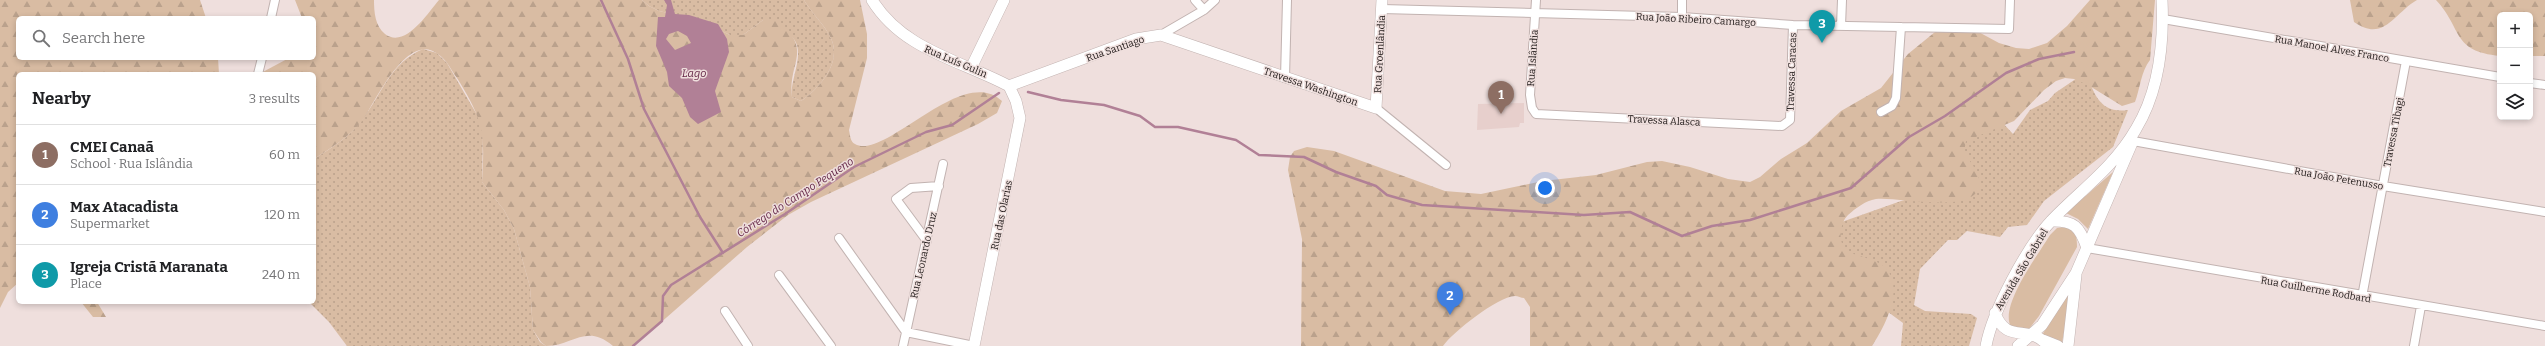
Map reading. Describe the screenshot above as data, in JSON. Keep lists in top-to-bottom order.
{
  "streets": {
    "main road": [
      "Rua Santiago",
      "Rua Groenlândia",
      "Rua Luís Gulin",
      "Travessa Washington",
      "Rua das Olarias",
      "Avenida São Gabriel"
    ],
    "street": [
      "Rua João Ribeiro Camargo",
      "Rua Manoel Alves Franco",
      "Rua Islândia",
      "Travessa Caracas",
      "Travessa Alasca",
      "Travessa Tibagi",
      "Rua João Petenusso",
      "Rua Leonardo Druz",
      "Rua Guilherme Rodbard"
    ]
  },
  "crossings": [
    ["Rua João Ribeiro Camargo", "Rua Groenlândia"],
    ["Rua João Ribeiro Camargo", "Rua Islândia"],
    ["Rua João Ribeiro Camargo", "Travessa Caracas"],
    ["Rua Santiago", "Rua Luís Gulin"],
    ["Rua Santiago", "Travessa Washington"],
    ["Rua Santiago", "Rua das Olarias"],
    ["Rua Manoel Alves Franco", "Travessa Tibagi"],
    ["Rua Manoel Alves Franco", "Avenida São Gabriel"],
    ["Rua Groenlândia", "Travessa Washington"],
    ["Rua Islândia", "Travessa Alasca"],
    ["Rua Luís Gulin", "Rua das Olarias"],
    ["Travessa Caracas", "Travessa Alasca"],
    ["Travessa Tibagi", "Rua João Petenusso"],
    ["Travessa Tibagi", "Rua Guilherme Rodbard"],
    ["Rua João Petenusso", "Avenida São Gabriel"],
    ["Avenida São Gabriel", "Rua Guilherme Rodbard"]
  ],
  "water": ["Lago", "Córrego do Campo Pequeno"],
  "page": {
    "pins": ["3", "1", "2"],
    "map_buttons": ["+", "−"],
    "search": "Search here",
    "heading": ["Nearby", "3 results"],
    "list": [
      {
        "mark": "1",
        "name": "CMEI Canaã",
        "note": "School · Rua Islândia",
        "value": "60 m"
      },
      {
        "mark": "2",
        "name": "Max Atacadista",
        "note": "Supermarket",
        "value": "120 m"
      },
      {
        "mark": "3",
        "name": "Igreja Cristã Maranata",
        "note": "Place",
        "value": "240 m"
      }
    ]
  }
}
